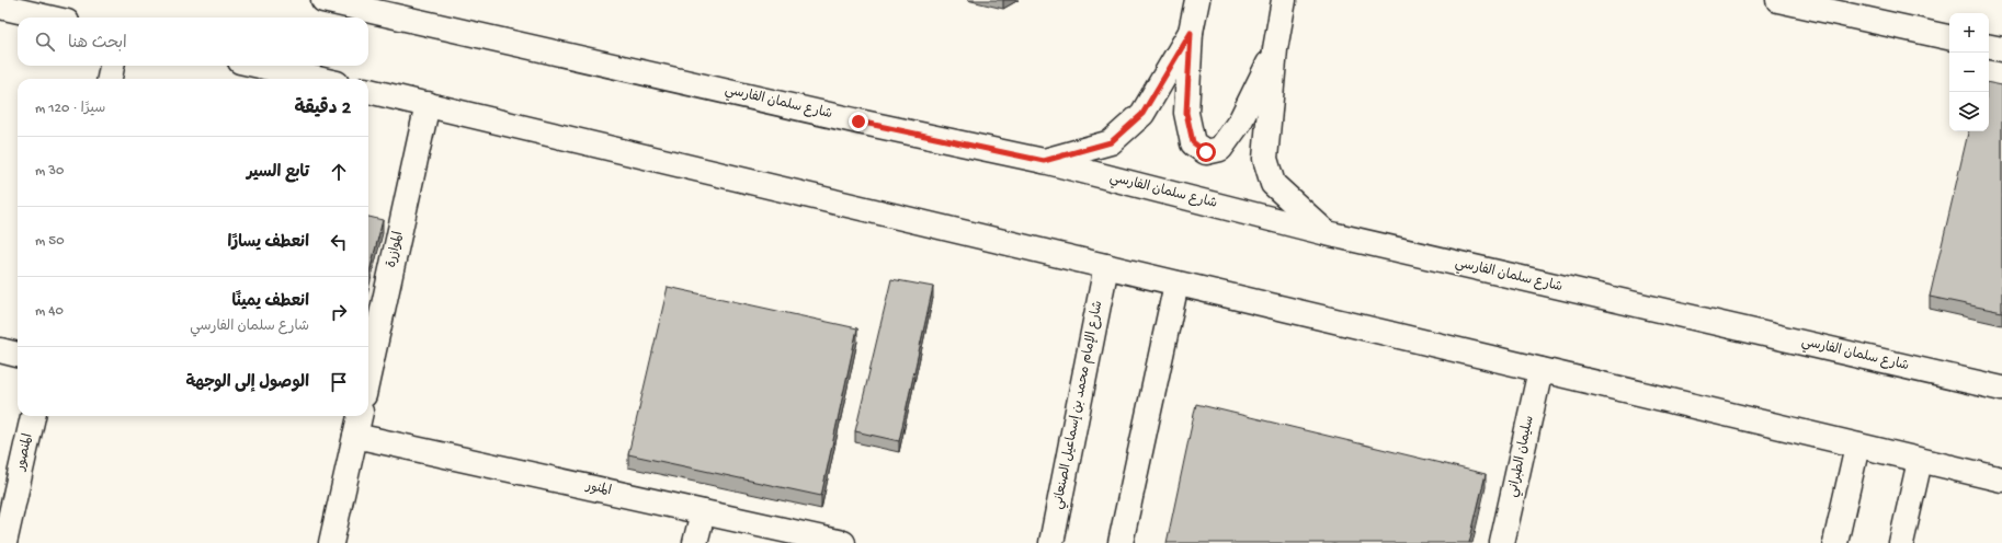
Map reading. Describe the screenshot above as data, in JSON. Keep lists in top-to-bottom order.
{
  "streets": {
    "street": [
      "شارع سلمان الفارسي",
      "الموازرة",
      "شارع الإمام محمد بن إسماعيل الصنعاني",
      "المنصور",
      "سليمان الطبراني",
      "المنور"
    ]
  },
  "page": {
    "map_buttons": ["+", "−"],
    "search": "ابحث هنا",
    "heading": ["2 دقيقة", "سيرًا · 120 m"],
    "list": [
      ["تابع السير", "30 m"],
      ["انعطف يسارًا", "50 m"],
      ["انعطف يمينًا", "شارع سلمان الفارسي", "40 m"],
      "الوصول إلى الوجهة"
    ]
  }
}
